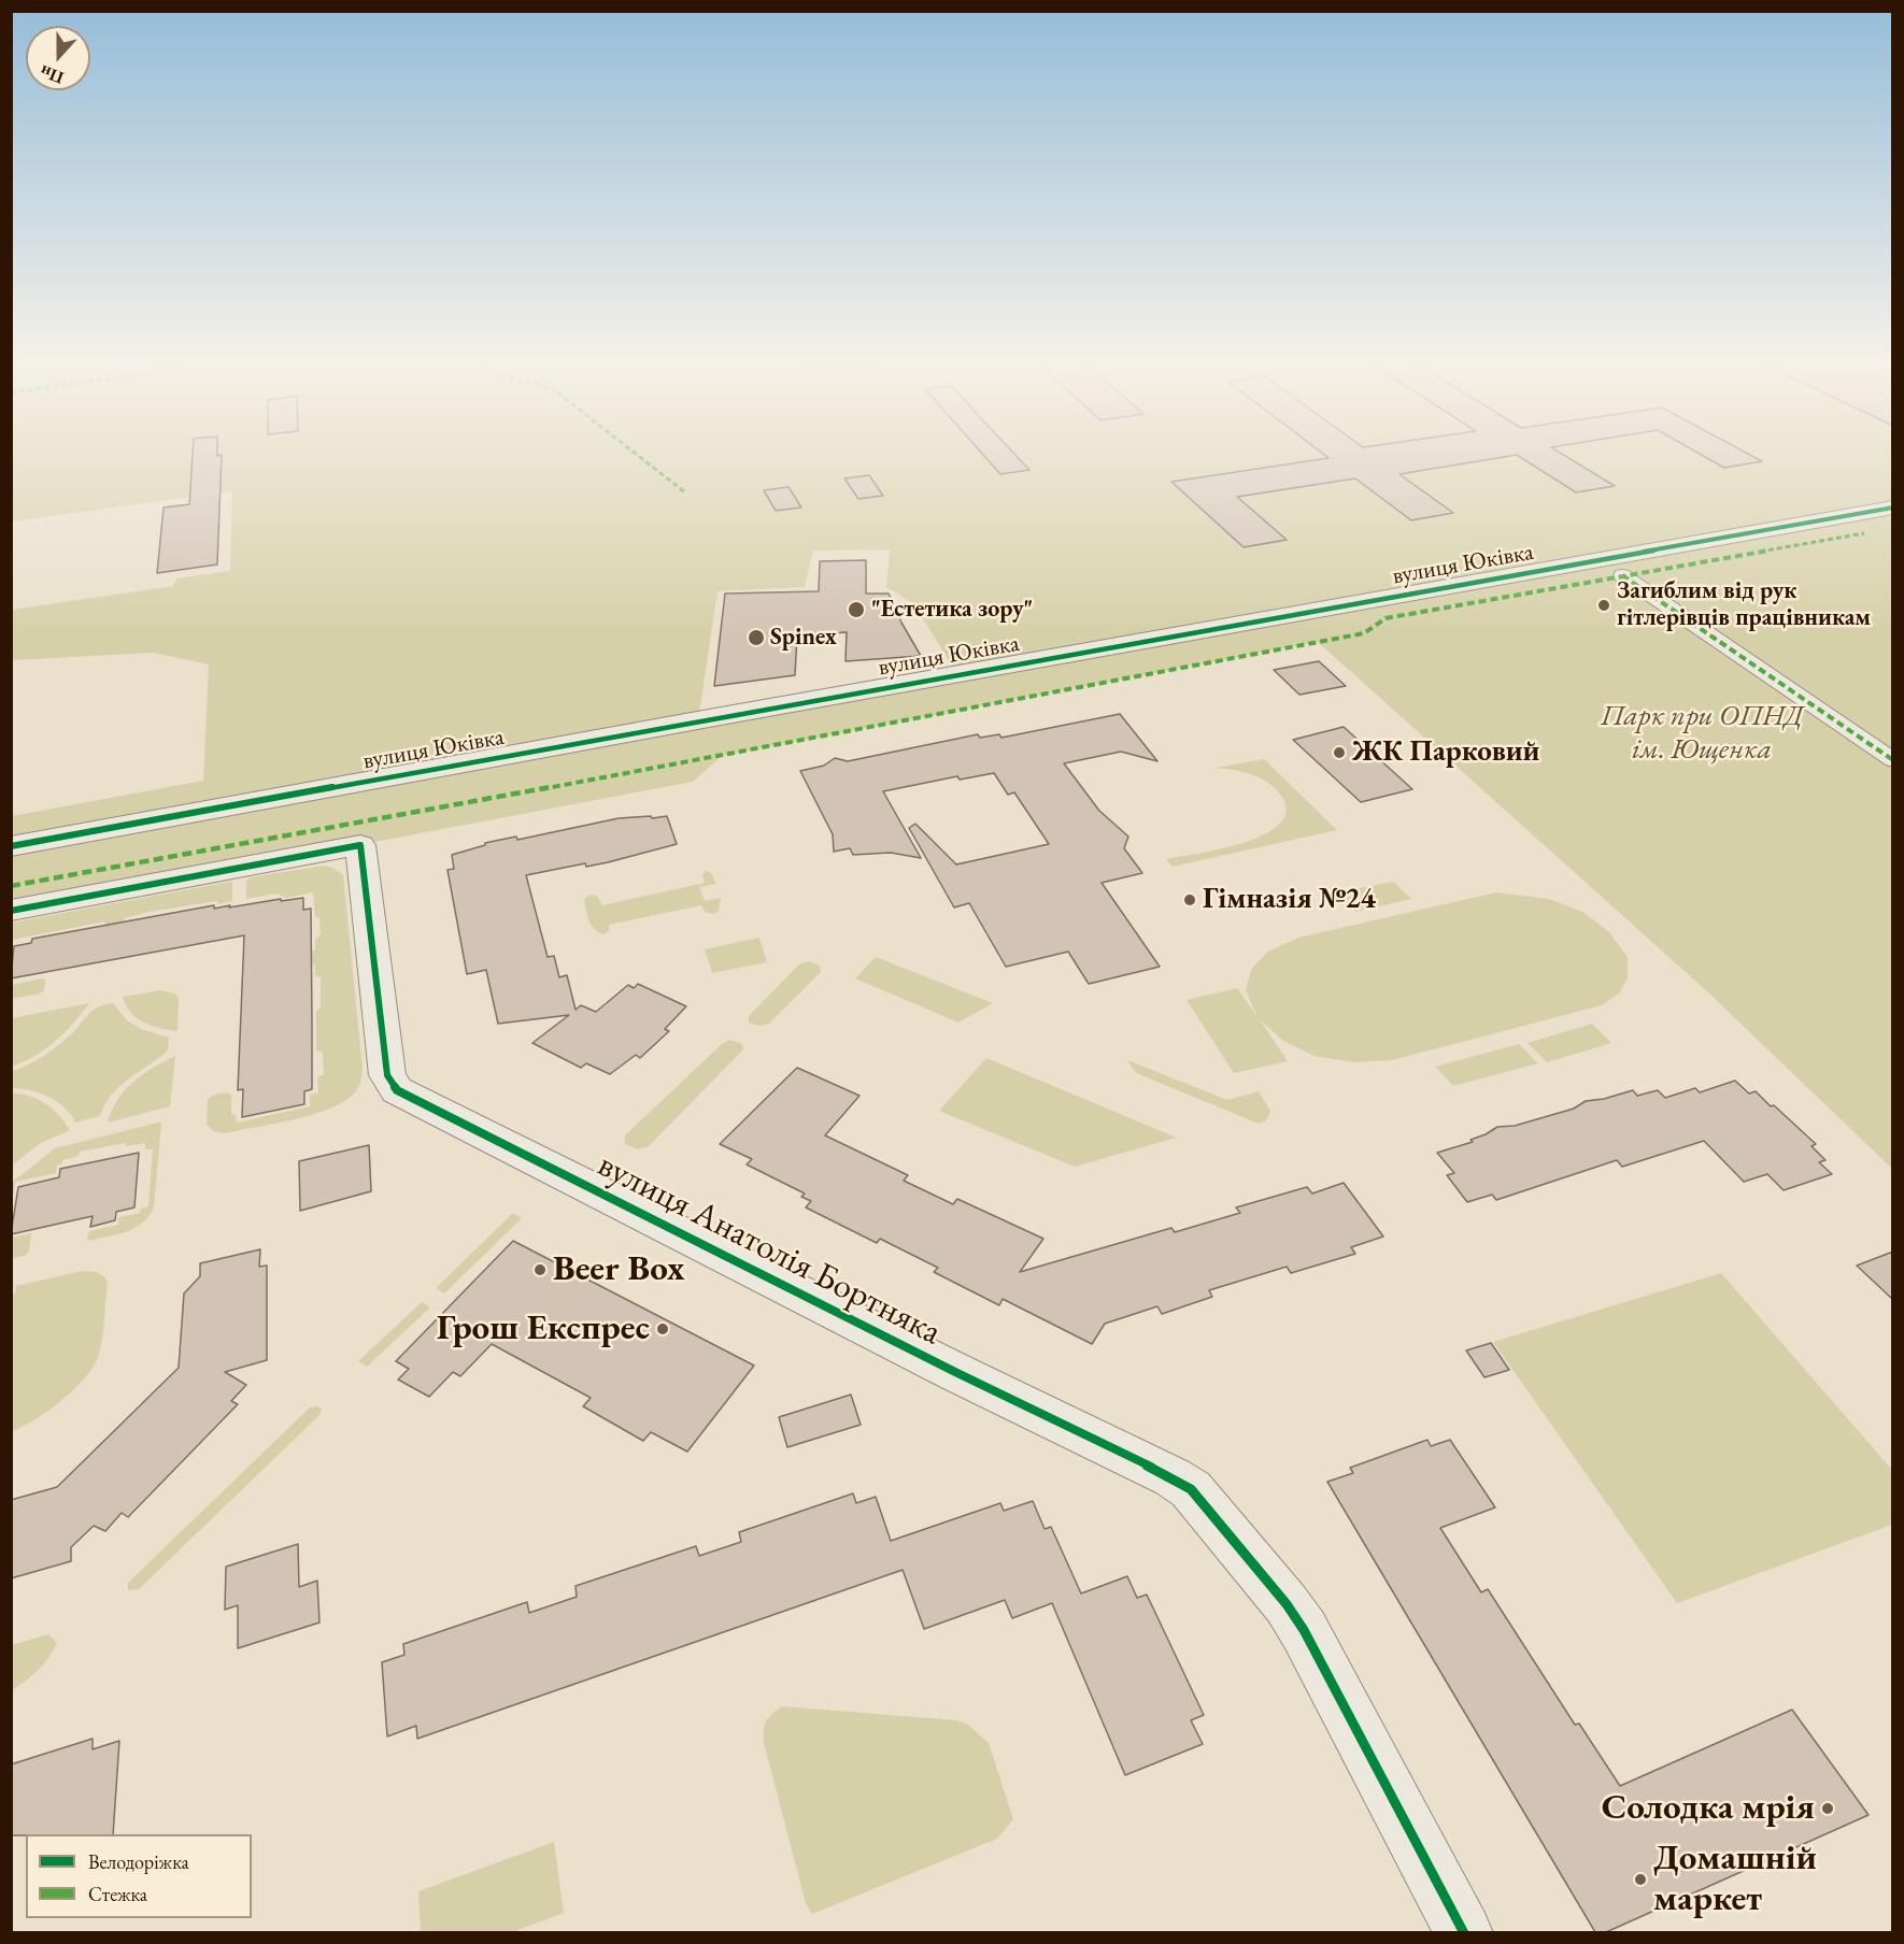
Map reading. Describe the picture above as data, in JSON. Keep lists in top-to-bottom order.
{
  "streets": {
    "street": ["вулиця Юківка", "вулиця Анатолія Бортняка"]
  },
  "parks": ["Парк при ОПНД ім. Ющенка"],
  "places": [
    "Загиблим від рук гітлерівців працівникам",
    "\"Естетика зору\"",
    "Spinex",
    "ЖК Парковий",
    "Гімназія №24",
    "Beer Box",
    "Грош Експрес",
    "Солодка мрія",
    "Домашній маркет"
  ],
  "legend": ["Велодоріжка", "Стежка"],
  "north": "bottom"
}
